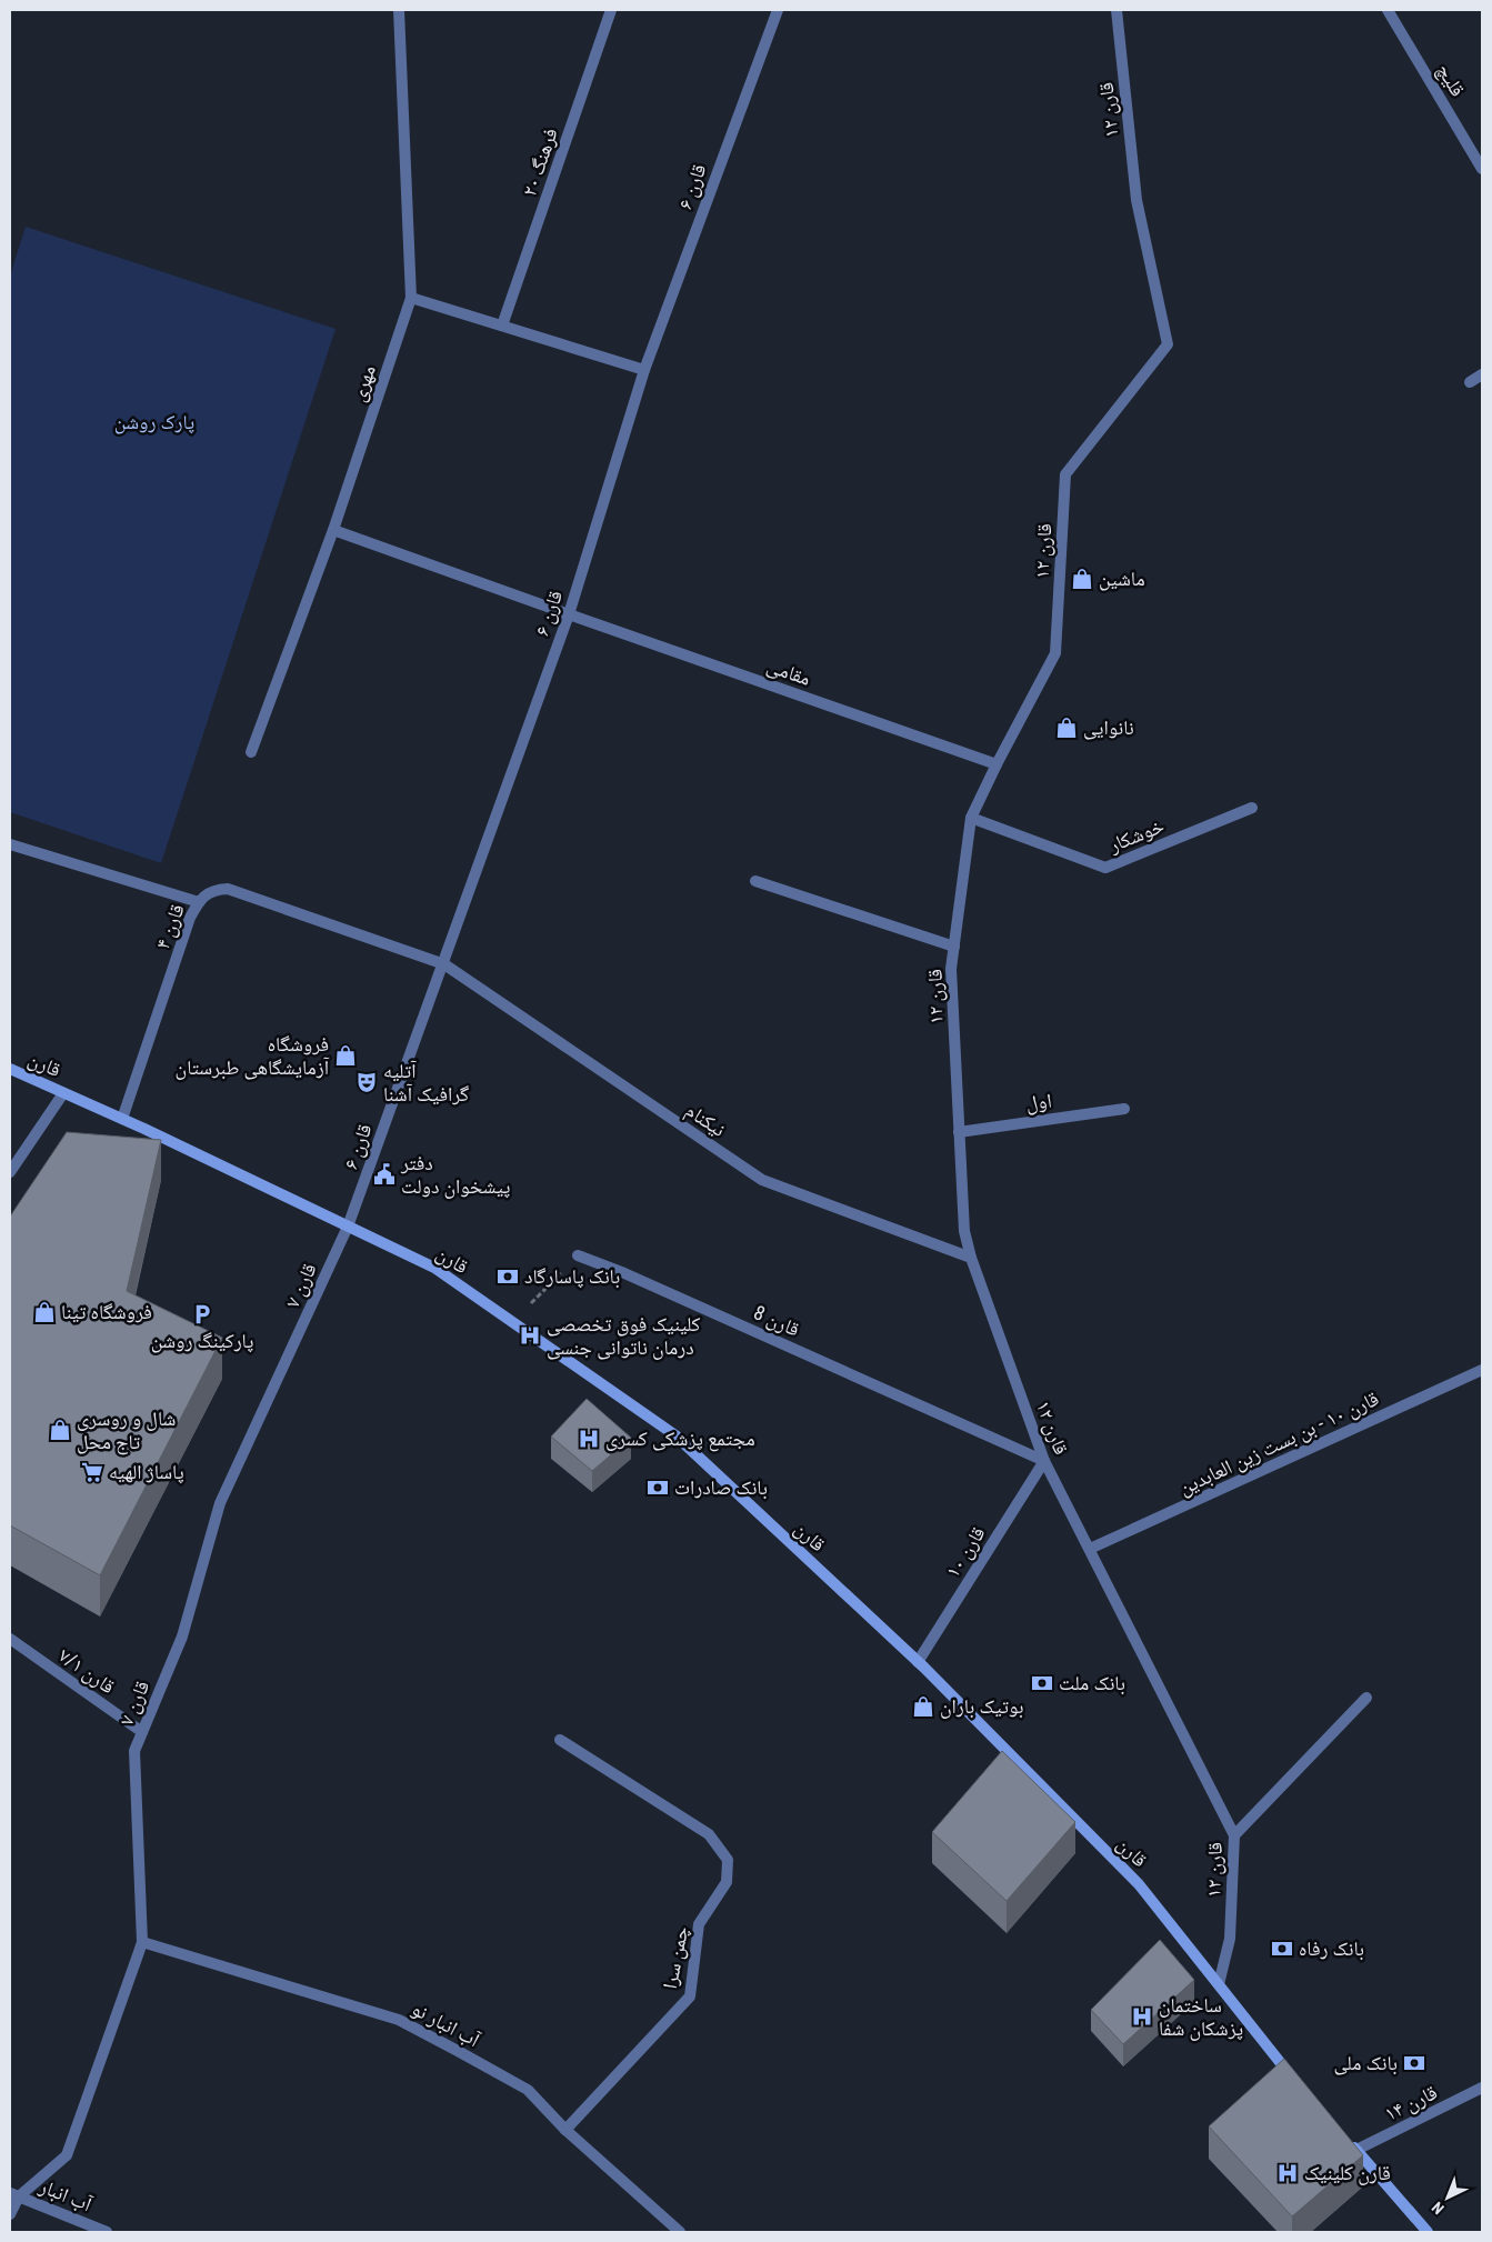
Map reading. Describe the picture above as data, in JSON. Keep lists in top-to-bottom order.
{
  "streets": {
    "main road": ["قارن"],
    "street": [
      "قلیچ",
      "قارن ۱۲",
      "فرهنگ ٢٠",
      "قارن ۶",
      "مهری",
      "مقامی",
      "خوشکار",
      "قارن ۴",
      "اول",
      "نیکنام",
      "قارن ٧",
      "قارن 8",
      "قارن ۱۰ - بن بست زین العابدین",
      "قارن ١٠",
      "قارن ۷/۱",
      "چمن سرا",
      "آب انبار نو",
      "قارن ۱۴",
      "آب انبار"
    ]
  },
  "crossings": [
    ["قارن ۱۲", "مقامی"],
    ["قارن ۱۲", "خوشکار"],
    ["قارن ۱۲", "قارن"],
    ["قارن ۱۲", "اول"],
    ["قارن ۱۲", "نیکنام"],
    ["قارن ۱۲", "قارن 8"],
    ["قارن ۱۲", "قارن ۱۰ - بن بست زین العابدین"],
    ["قارن ۱۲", "قارن ١٠"],
    ["قارن ۶", "مقامی"],
    ["قارن ۶", "قارن ۴"],
    ["قارن ۶", "قارن"],
    ["قارن ۶", "نیکنام"],
    ["قارن ۶", "قارن ٧"],
    ["مهری", "مقامی"],
    ["قارن ۴", "قارن"],
    ["قارن ۴", "نیکنام"],
    ["قارن", "قارن ٧"],
    ["قارن", "قارن ١٠"],
    ["قارن ٧", "قارن ۷/۱"],
    ["قارن ٧", "آب انبار نو"],
    ["قارن ٧", "آب انبار"],
    ["قارن 8", "قارن ١٠"],
    ["چمن سرا", "آب انبار نو"]
  ],
  "parks": ["پارک روشن"],
  "places": {
    "shop": [
      "ماشین",
      "نانوایی",
      "فروشگاه آزمایشگاهی طبرستان",
      "فروشگاه تینا",
      "شال و روسری تاج محل",
      "بوتیک باران"
    ],
    "theatre": ["آتلیه گرافیک آشنا"],
    "public building": ["دفتر پیشخوان دولت"],
    "bank": [
      "بانک پاسارگاد",
      "بانک صادرات",
      "بانک ملت",
      "بانک رفاه",
      "بانک ملی"
    ],
    "parking": ["پارکینگ روشن"],
    "hospital": [
      "کلینیک فوق تخصصی درمان ناتوانی جنسی",
      "مجتمع پزشکی کسری",
      "ساختمان پزشکان شفا",
      "قارن کلینیک"
    ],
    "supermarket": ["پاساژ الهیه"]
  },
  "north": "bottom left"
}
